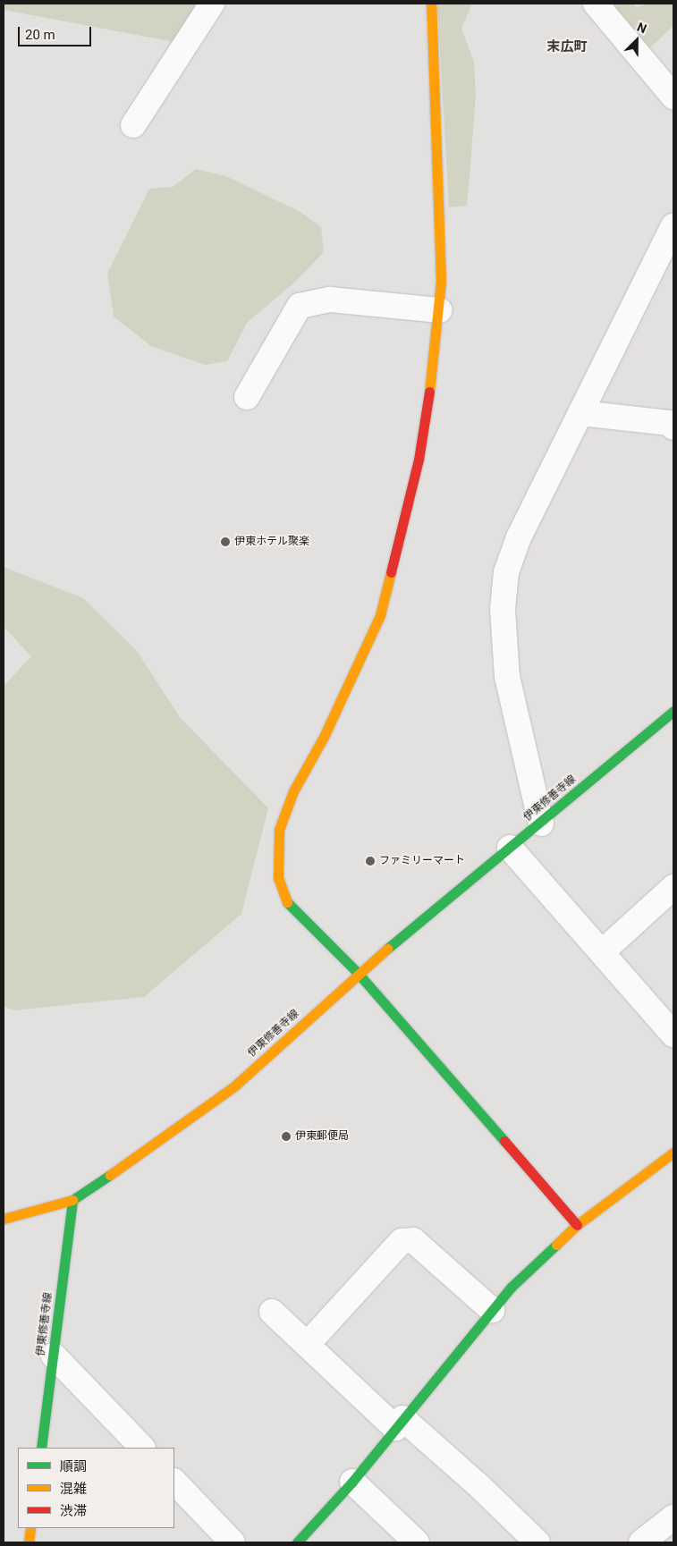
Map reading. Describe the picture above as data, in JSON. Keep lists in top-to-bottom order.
{
  "streets": {
    "street": ["伊東修善寺線"]
  },
  "districts": ["末広町"],
  "places": ["伊東ホテル聚楽", "ファミリーマート", "伊東郵便局"],
  "legend": ["順調", "混雑", "渋滞"],
  "scale_bar": "20 m",
  "north": "top right"
}
